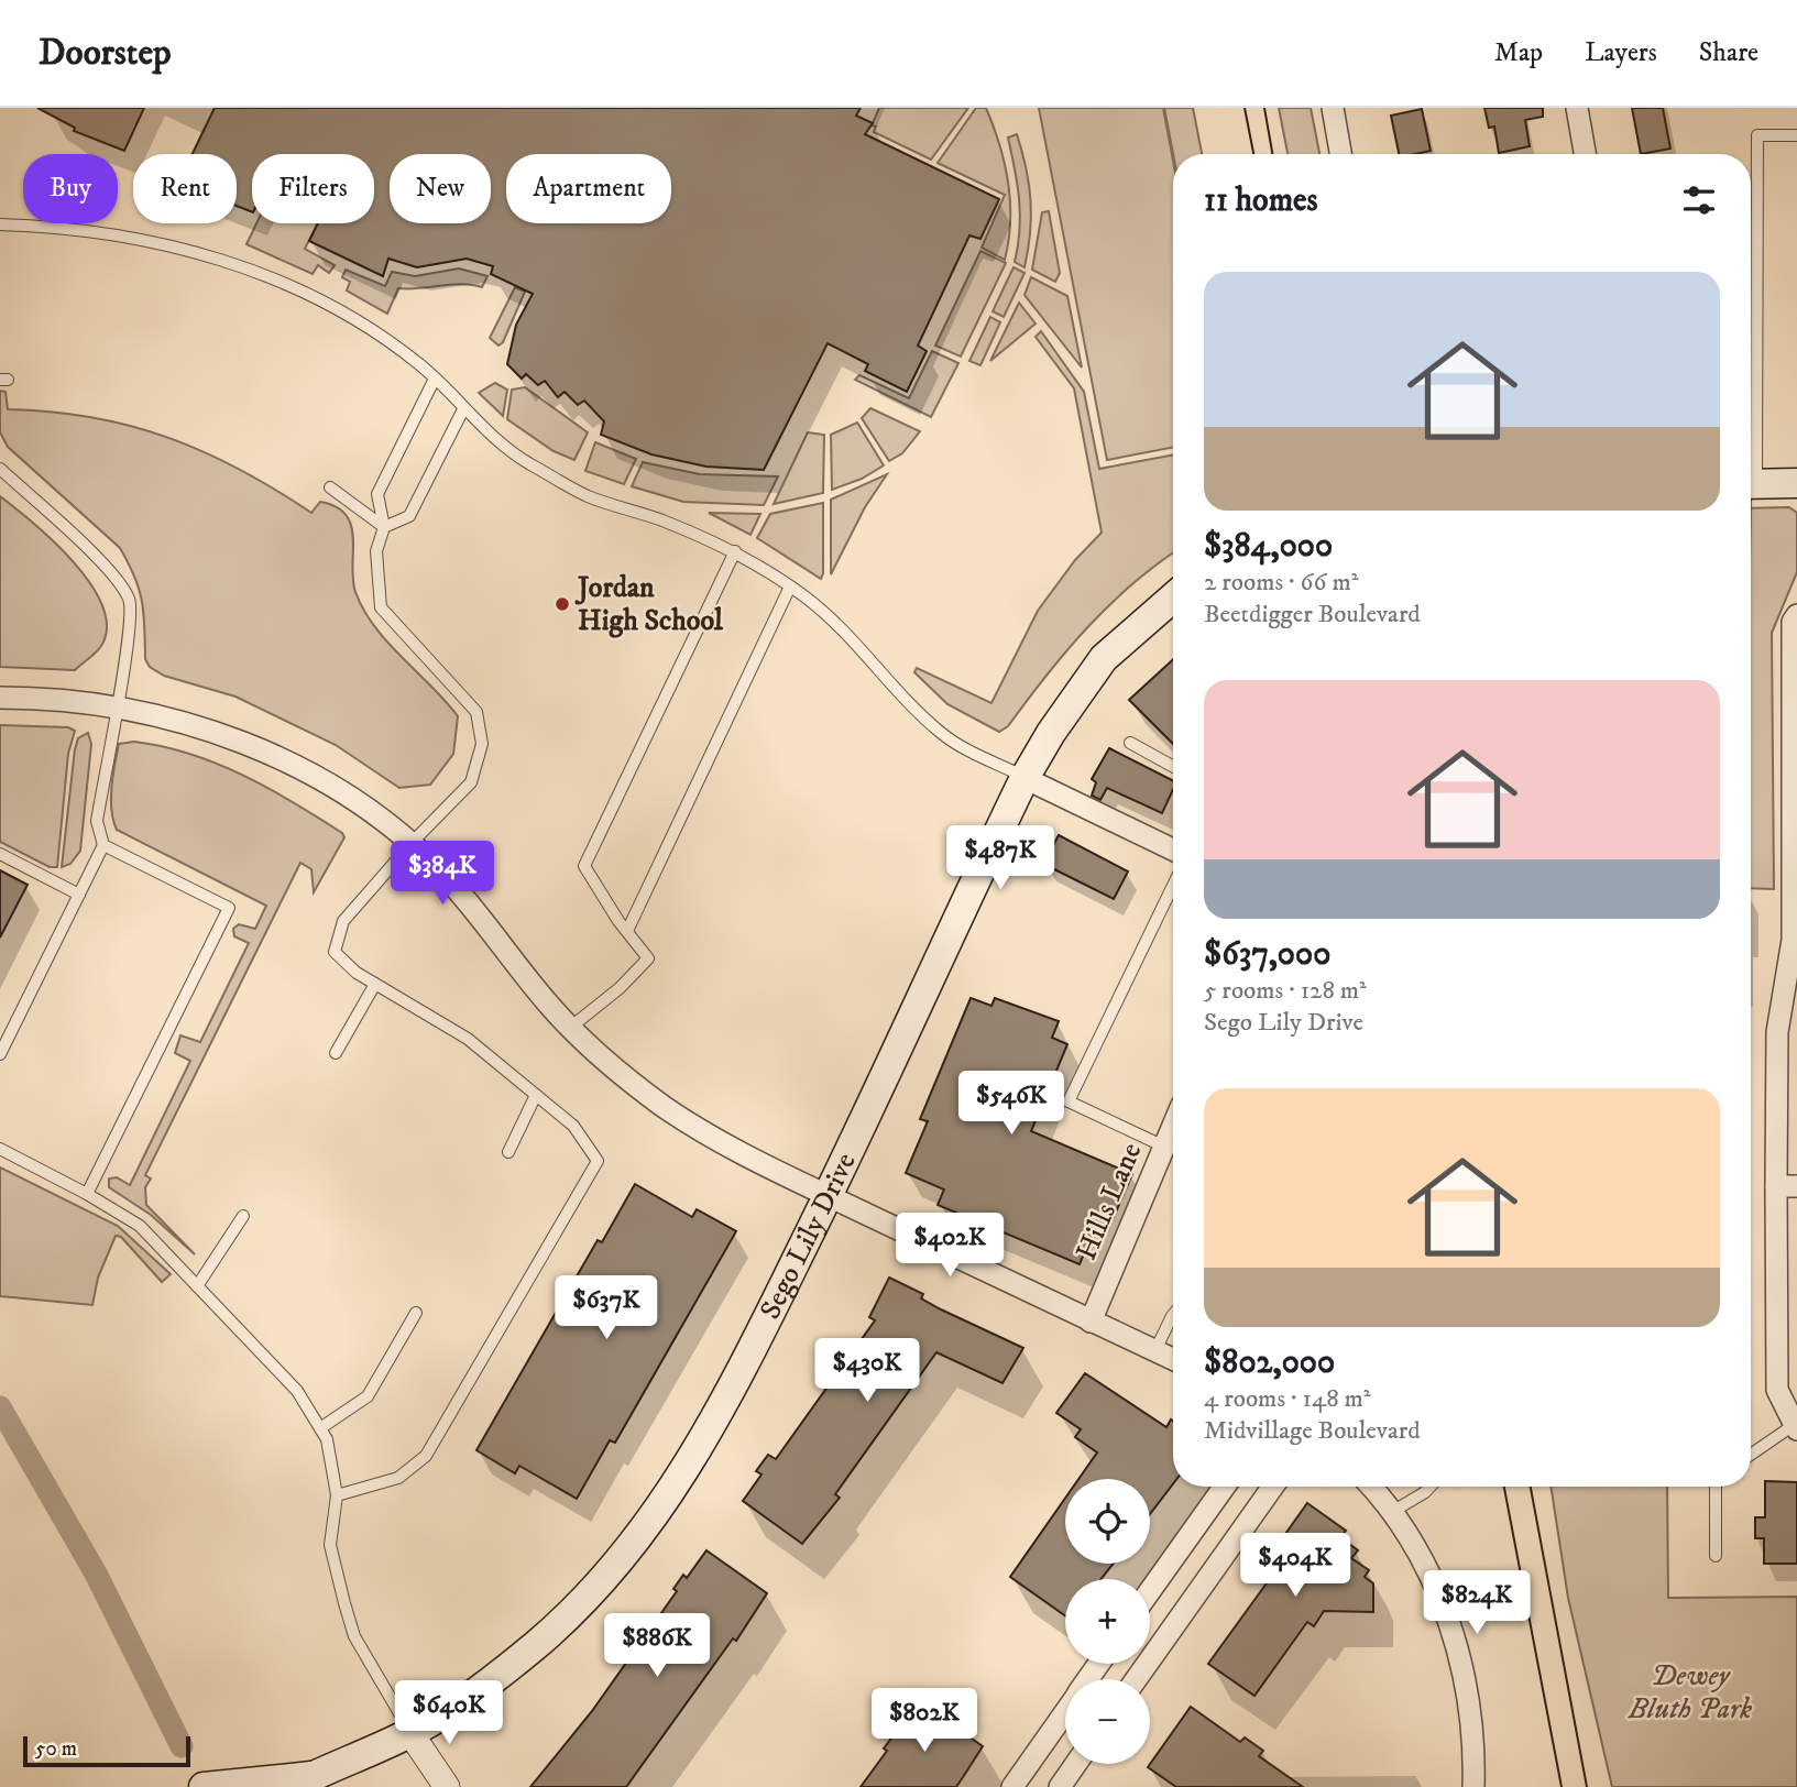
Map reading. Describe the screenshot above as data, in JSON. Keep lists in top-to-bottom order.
{
  "streets": {
    "main road": ["Sego Lily Drive"],
    "street": ["Hills Lane"]
  },
  "parks": ["Dewey Bluth Park"],
  "places": ["Jordan High School"],
  "scale_bar": "50 m",
  "page": {
    "header": "Doorstep",
    "nav": ["Map", "Layers", "Share"],
    "chip": [
      "Buy",
      "Rent",
      "Filters",
      "New",
      "Apartment"
    ],
    "heading": "11 homes",
    "list": [
      {
        "name": "$384,000",
        "note": "2 rooms · 66 m² · Beetdigger Boulevard"
      },
      {
        "name": "$637,000",
        "note": "5 rooms · 128 m² · Sego Lily Drive"
      },
      {
        "name": "$802,000",
        "note": "4 rooms · 148 m² · Midvillage Boulevard"
      }
    ],
    "price": [
      "$487K",
      "$384K",
      "$546K",
      "$402K",
      "$637K",
      "$430K",
      "$404K",
      "$824K",
      "$886K",
      "$640K",
      "$802K"
    ],
    "map_buttons": ["+", "−"],
    "scale": "50 m"
  }
}
